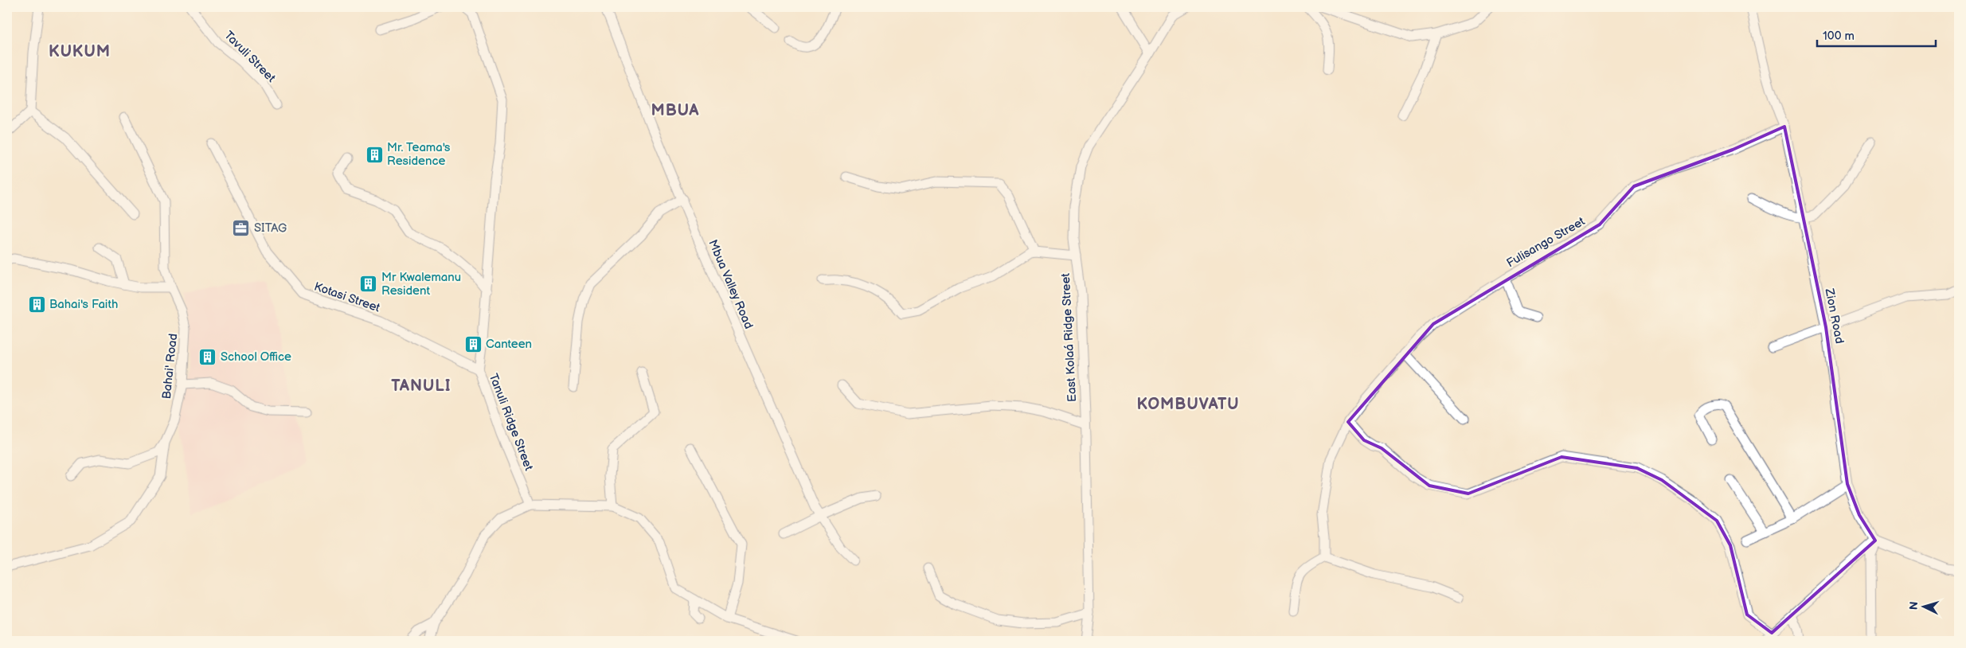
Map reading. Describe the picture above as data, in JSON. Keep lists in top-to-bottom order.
{
  "streets": {
    "street": [
      "Tavuli Street",
      "Fulisango Street",
      "Mbua Valley Road",
      "Kotasi Street",
      "Zion Road",
      "East Kolaá Ridge Street",
      "Bahai' Road",
      "Tanuli Ridge Street"
    ]
  },
  "crossings": [
    ["Fulisango Street", "Zion Road"],
    ["Kotasi Street", "Tanuli Ridge Street"]
  ],
  "districts": [
    "KUKUM",
    "MBUA",
    "TANULI",
    "KOMBUVATU"
  ],
  "places": {
    "building": [
      "Mr. Teama's Residence",
      "Mr Kwalemanu Resident",
      "Bahai's Faith",
      "Canteen",
      "School Office"
    ],
    "office": ["SITAG"]
  },
  "scale_bar": "100 m",
  "north": "left"
}
